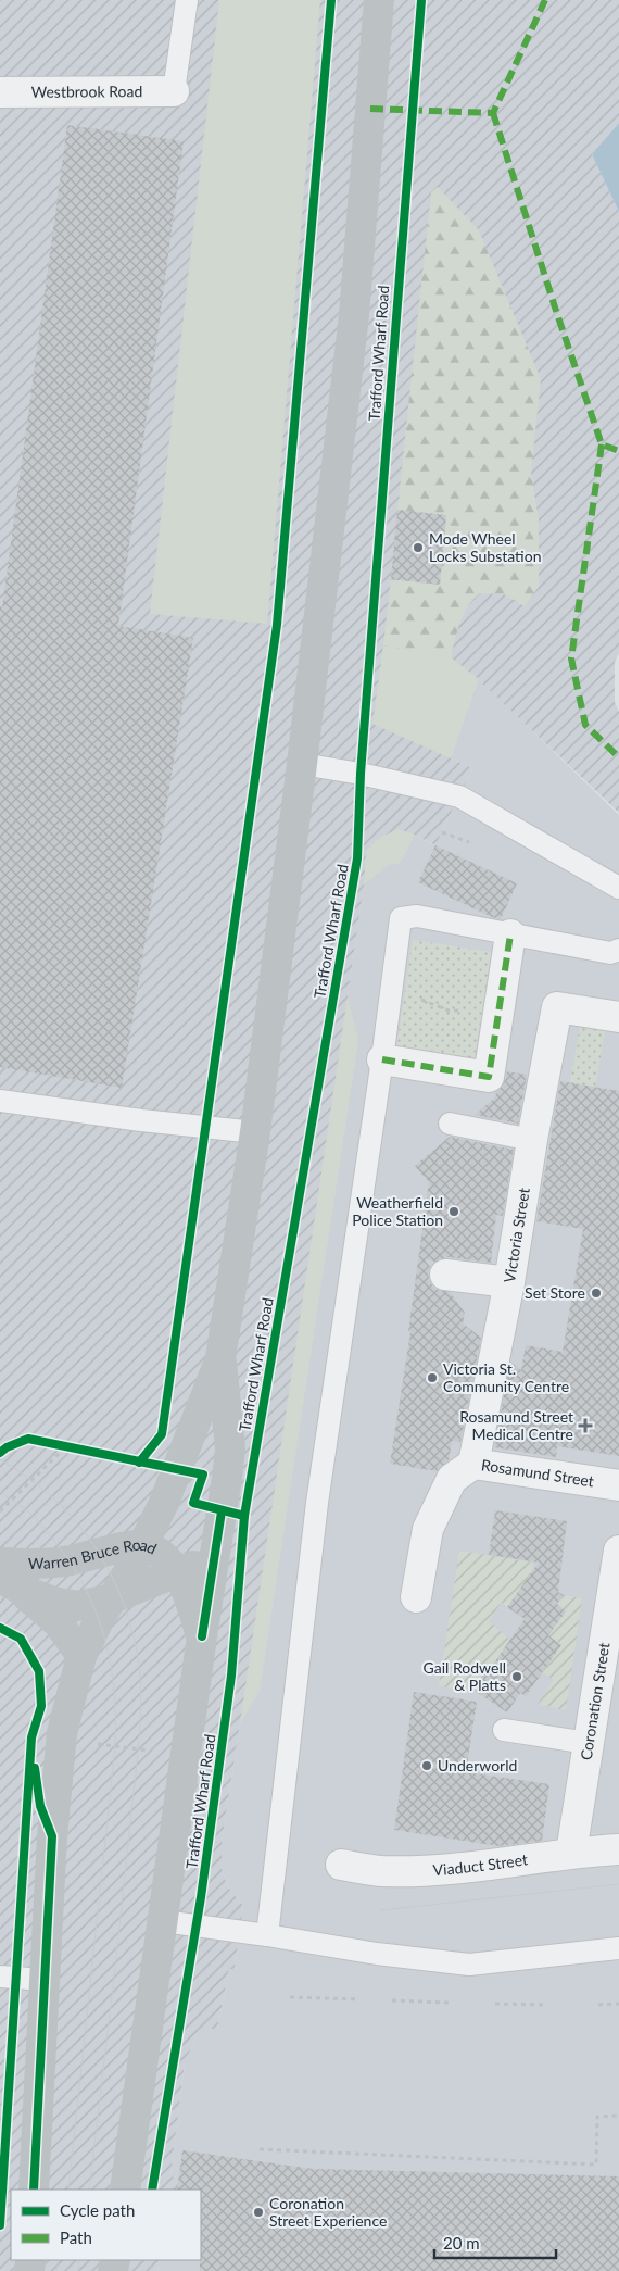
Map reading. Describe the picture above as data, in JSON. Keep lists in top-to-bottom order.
{
  "streets": {
    "street": [
      "Westbrook Road",
      "Trafford Wharf Road",
      "Victoria Street",
      "Rosamund Street",
      "Warren Bruce Road",
      "Coronation Street",
      "Viaduct Street"
    ]
  },
  "crossings": [
    ["Trafford Wharf Road", "Warren Bruce Road"],
    ["Victoria Street", "Rosamund Street"],
    ["Coronation Street", "Viaduct Street"]
  ],
  "places": {
    "other": [
      "Mode Wheel Locks Substation",
      "Weatherfield Police Station",
      "Set Store",
      "Victoria St. Community Centre",
      "Gail Rodwell & Platts",
      "Underworld",
      "Coronation Street Experience"
    ],
    "health": ["Rosamund Street Medical Centre"]
  },
  "legend": ["Cycle path", "Path"],
  "scale_bar": "20 m"
}
